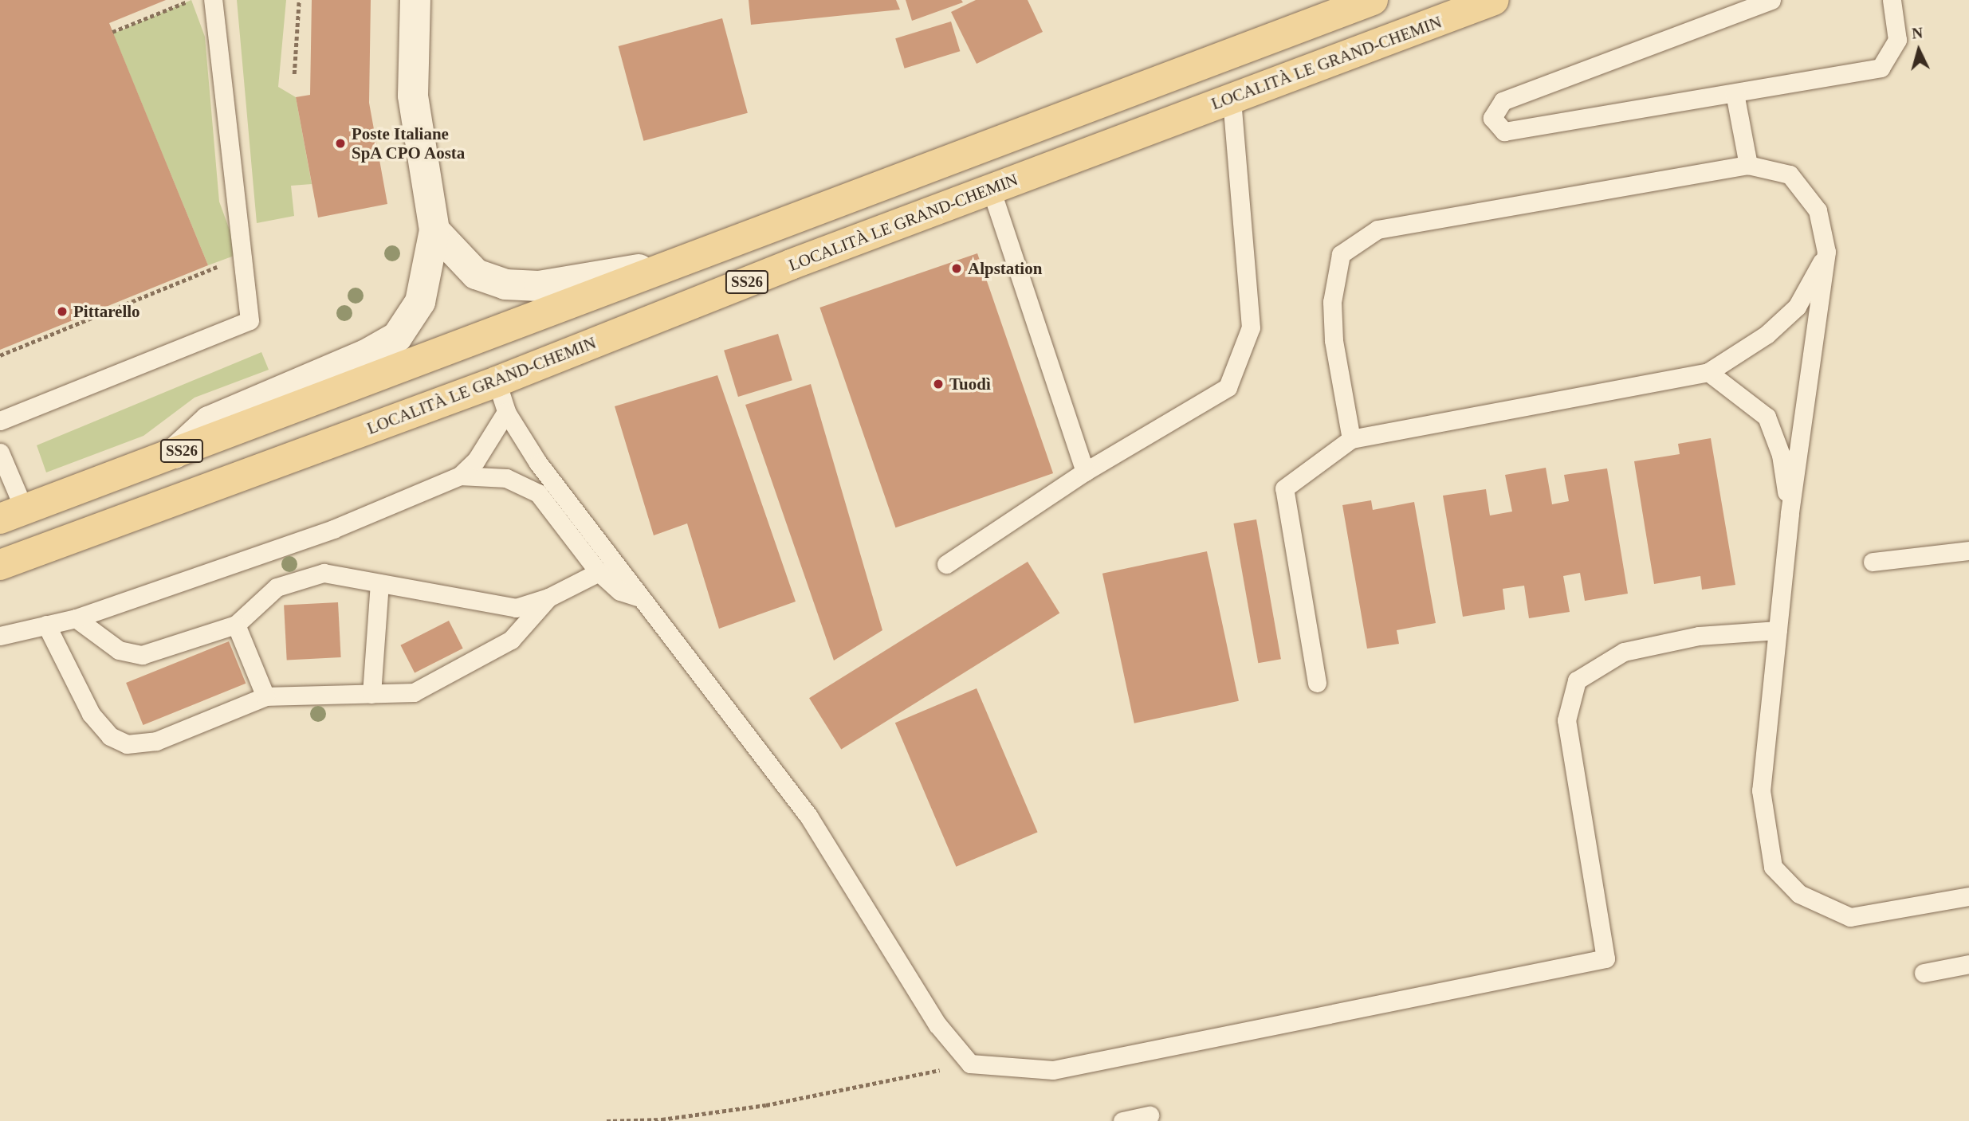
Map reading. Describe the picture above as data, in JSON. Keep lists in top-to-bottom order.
{
  "streets": {
    "main road": ["LOCALITÀ LE GRAND-CHEMIN", "SS26"]
  },
  "places": [
    "Poste Italiane SpA CPO Aosta",
    "Alpstation",
    "Pittarello",
    "Tuodì"
  ],
  "north": "top"
}
